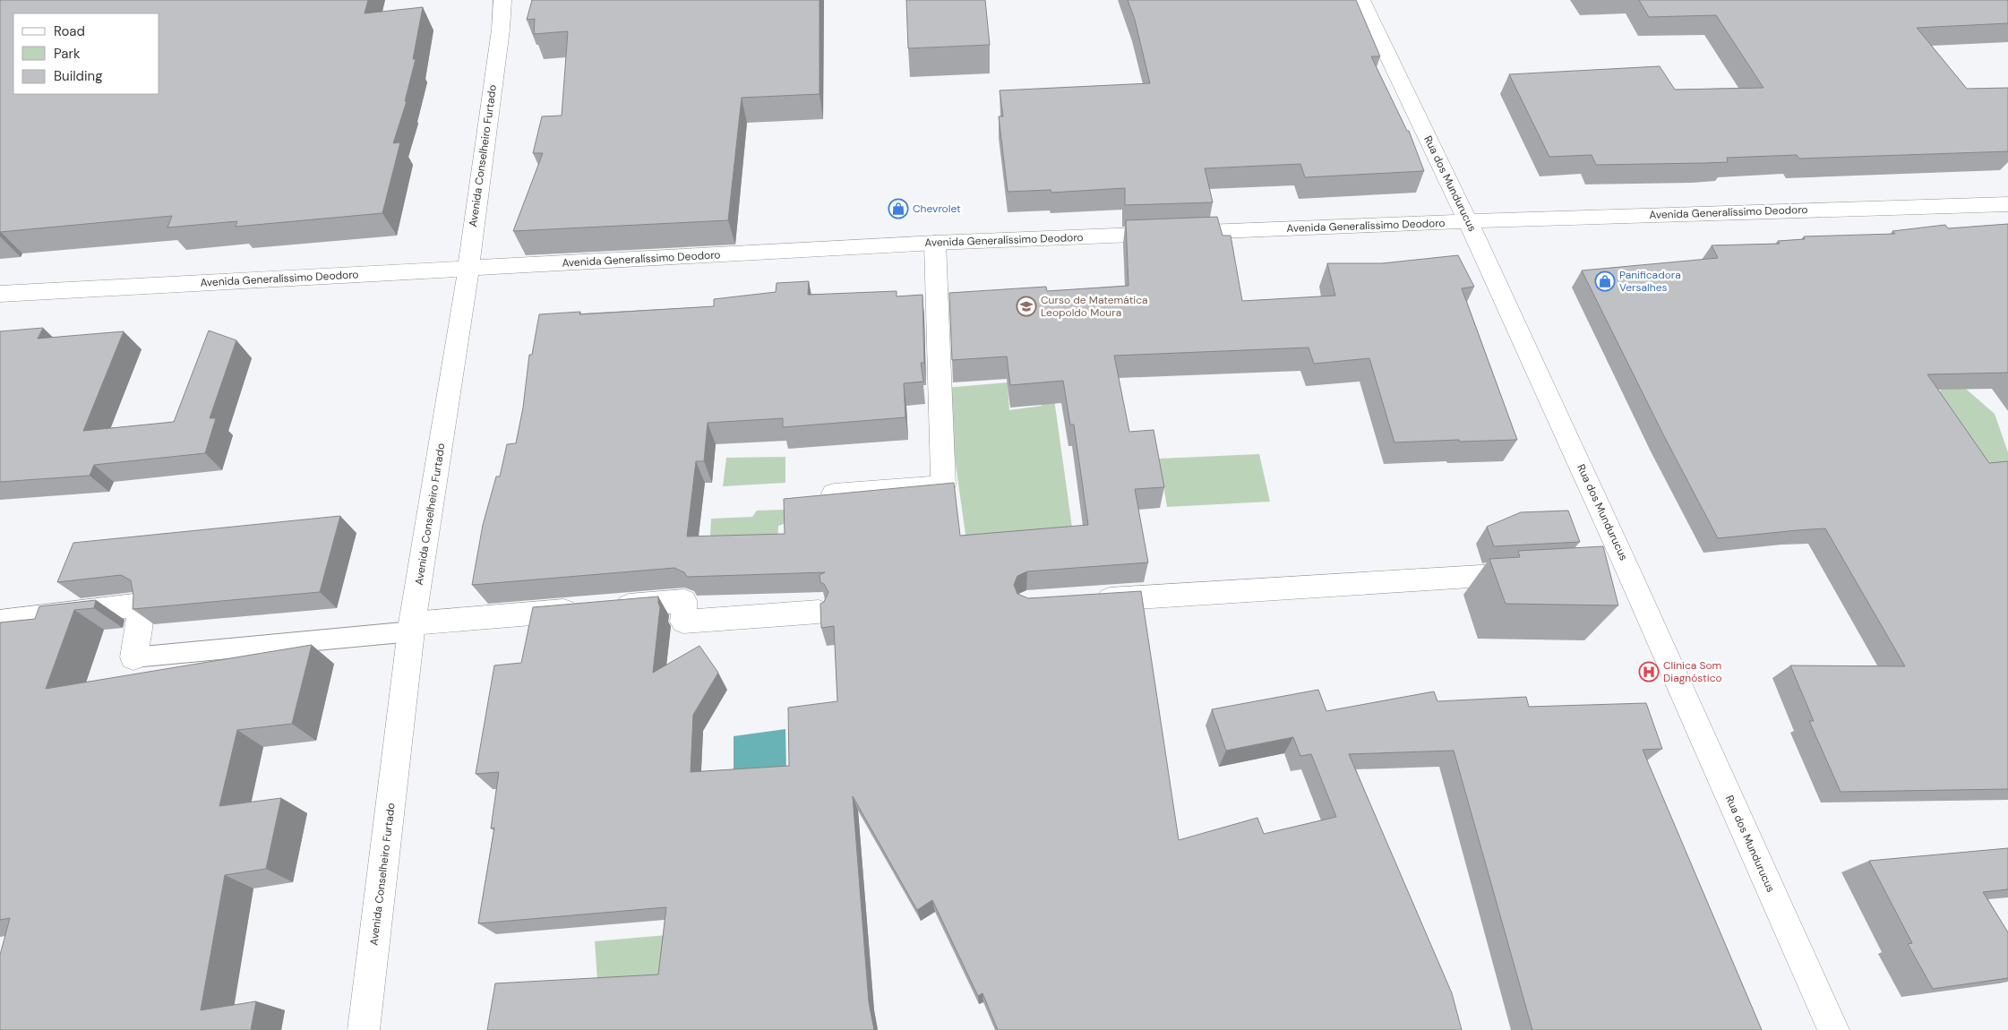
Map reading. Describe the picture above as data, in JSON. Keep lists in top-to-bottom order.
{
  "streets": {
    "street": ["Avenida Conselheiro Furtado", "Rua dos Mundurucus", "Avenida Generalíssimo Deodoro"]
  },
  "crossings": [
    ["Avenida Conselheiro Furtado", "Avenida Generalíssimo Deodoro"],
    ["Rua dos Mundurucus", "Avenida Generalíssimo Deodoro"]
  ],
  "places": {
    "shop": ["Chevrolet", "Panificadora Versalhes"],
    "school or university": ["Curso de Matemática Leopoldo Moura"],
    "hospital": ["Clinica Som Diagnóstico"]
  },
  "legend": ["Road", "Park", "Building"]
}
